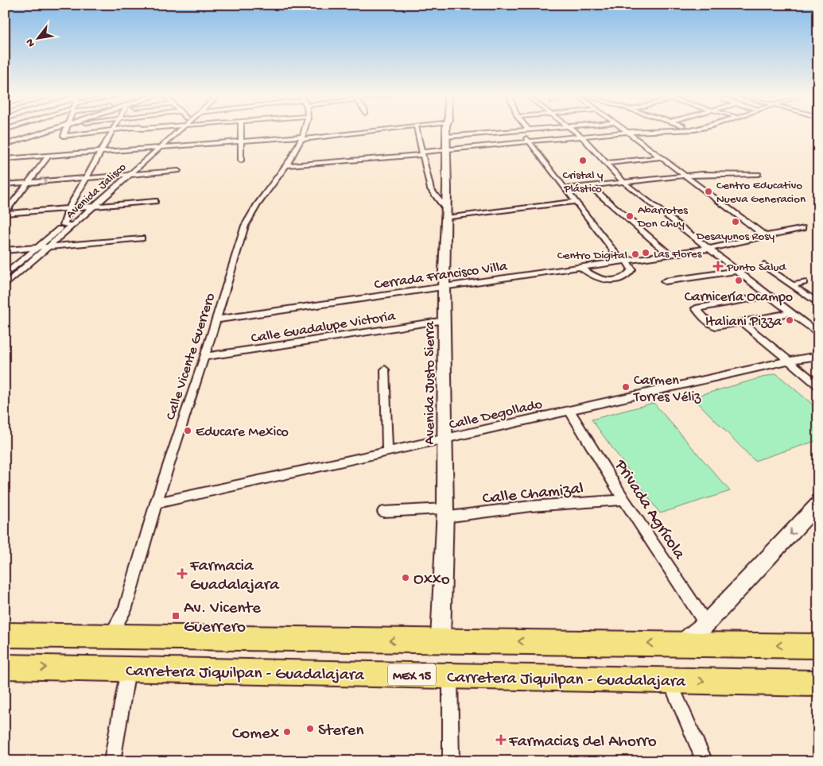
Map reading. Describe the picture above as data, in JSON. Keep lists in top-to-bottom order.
{
  "streets": {
    "highway": ["Carretera Jiquilpan - Guadalajara", "MEX 15"],
    "street": [
      "Avenida Jalisco",
      "Cerrada Francisco Villa",
      "Calle Guadalupe Victoria",
      "Calle Vicente Guerrero",
      "Avenida Justo Sierra",
      "Calle Degollado",
      "Calle Chamizal",
      "Privada Agrícola"
    ]
  },
  "crossings": [
    ["Cerrada Francisco Villa", "Calle Vicente Guerrero"],
    ["Cerrada Francisco Villa", "Avenida Justo Sierra"],
    ["Calle Guadalupe Victoria", "Calle Vicente Guerrero"],
    ["Calle Guadalupe Victoria", "Avenida Justo Sierra"],
    ["Calle Vicente Guerrero", "Calle Degollado"],
    ["Avenida Justo Sierra", "Calle Degollado"],
    ["Avenida Justo Sierra", "Calle Chamizal"],
    ["Calle Degollado", "Privada Agrícola"],
    ["Calle Chamizal", "Privada Agrícola"]
  ],
  "places": {
    "other": [
      "Cristal y Plástico",
      "Centro Educativo Nueva Generacion",
      "Abarrotes Don Chuy",
      "Desayunos Rosy",
      "Las Flores",
      "Centro Digital",
      "Carnicería Ocampo",
      "Italiani Pizza",
      "Carmen Torres Véliz",
      "Educare Mexico",
      "Oxxo",
      "Steren",
      "Comex"
    ],
    "health": ["Punto Salud", "Farmacia Guadalajara", "Farmacias del Ahorro"],
    "transit": ["Av. Vicente Guerrero"]
  },
  "north": "bottom left"
}
